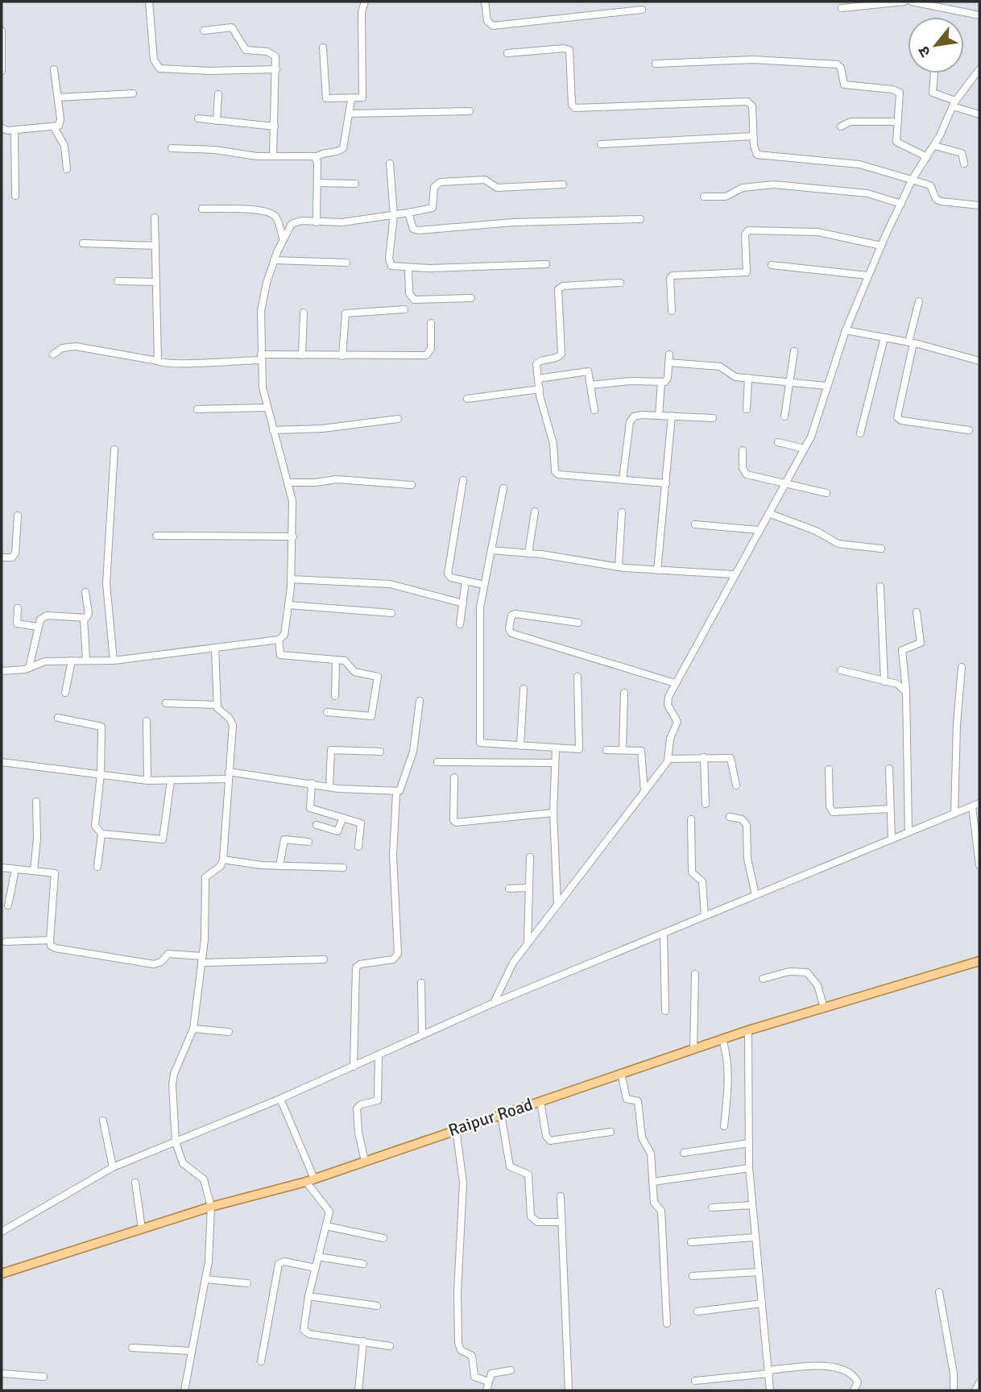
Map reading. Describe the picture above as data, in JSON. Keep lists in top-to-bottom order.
{
  "streets": {
    "main road": ["Raipur Road"]
  },
  "north": "bottom left"
}
